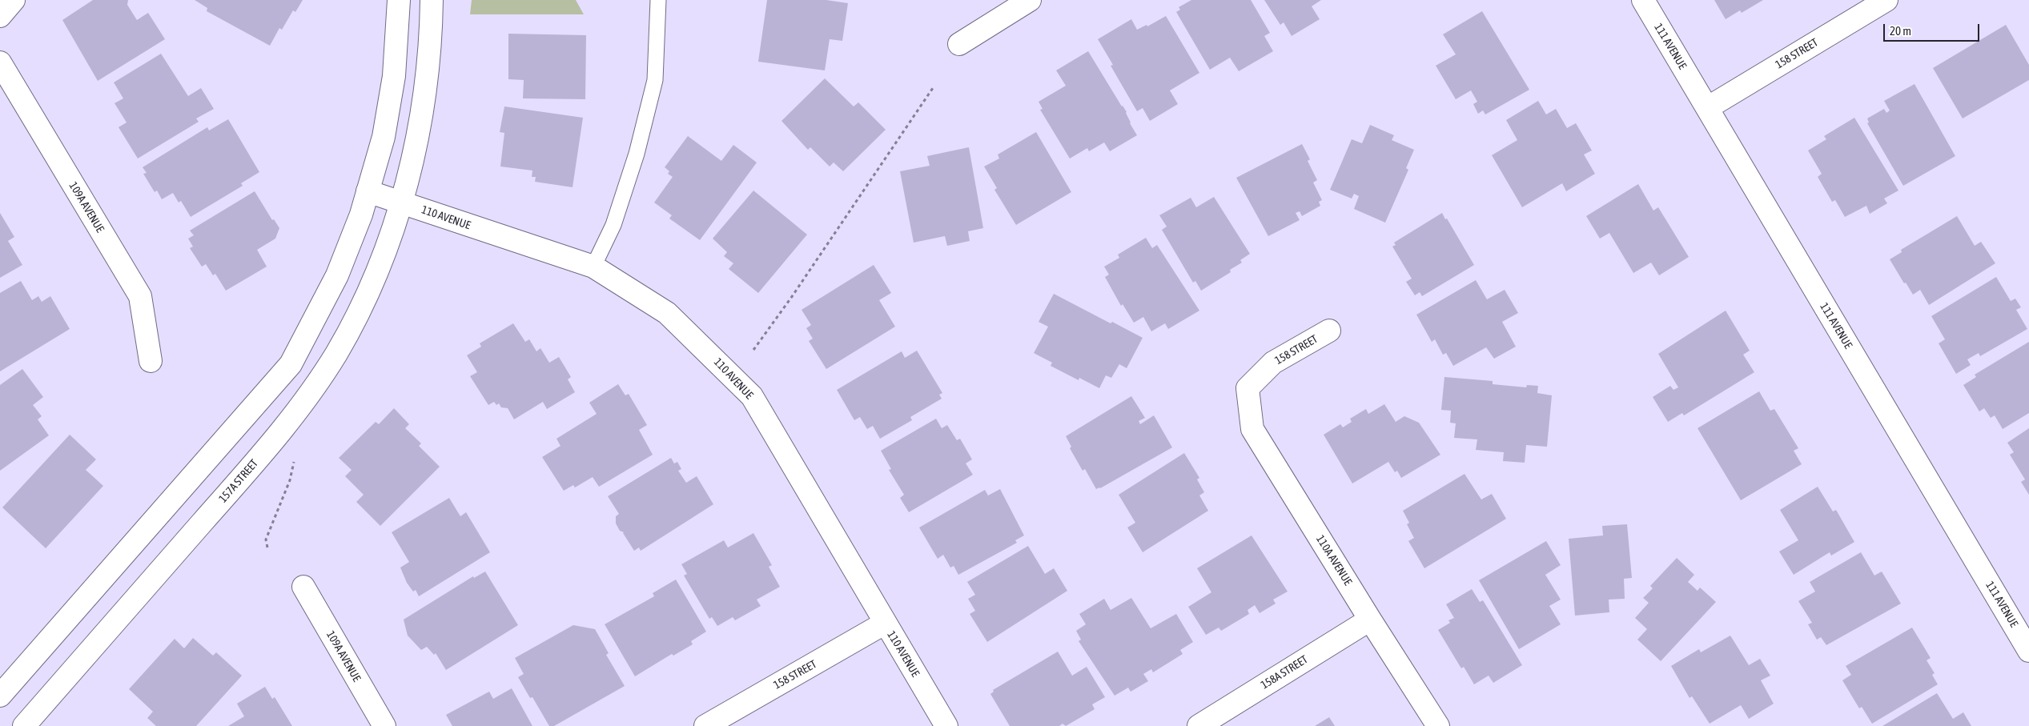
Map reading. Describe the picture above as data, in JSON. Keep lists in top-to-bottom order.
{
  "streets": {
    "street": [
      "111 AVENUE",
      "158 STREET",
      "109A AVENUE",
      "110 AVENUE",
      "157A STREET",
      "110A AVENUE",
      "158A STREET"
    ]
  },
  "crossings": [
    ["111 AVENUE", "158 STREET"],
    ["158 STREET", "110 AVENUE"],
    ["158 STREET", "110A AVENUE"],
    ["110 AVENUE", "157A STREET"],
    ["110A AVENUE", "158A STREET"]
  ],
  "scale_bar": "20 m"
}
